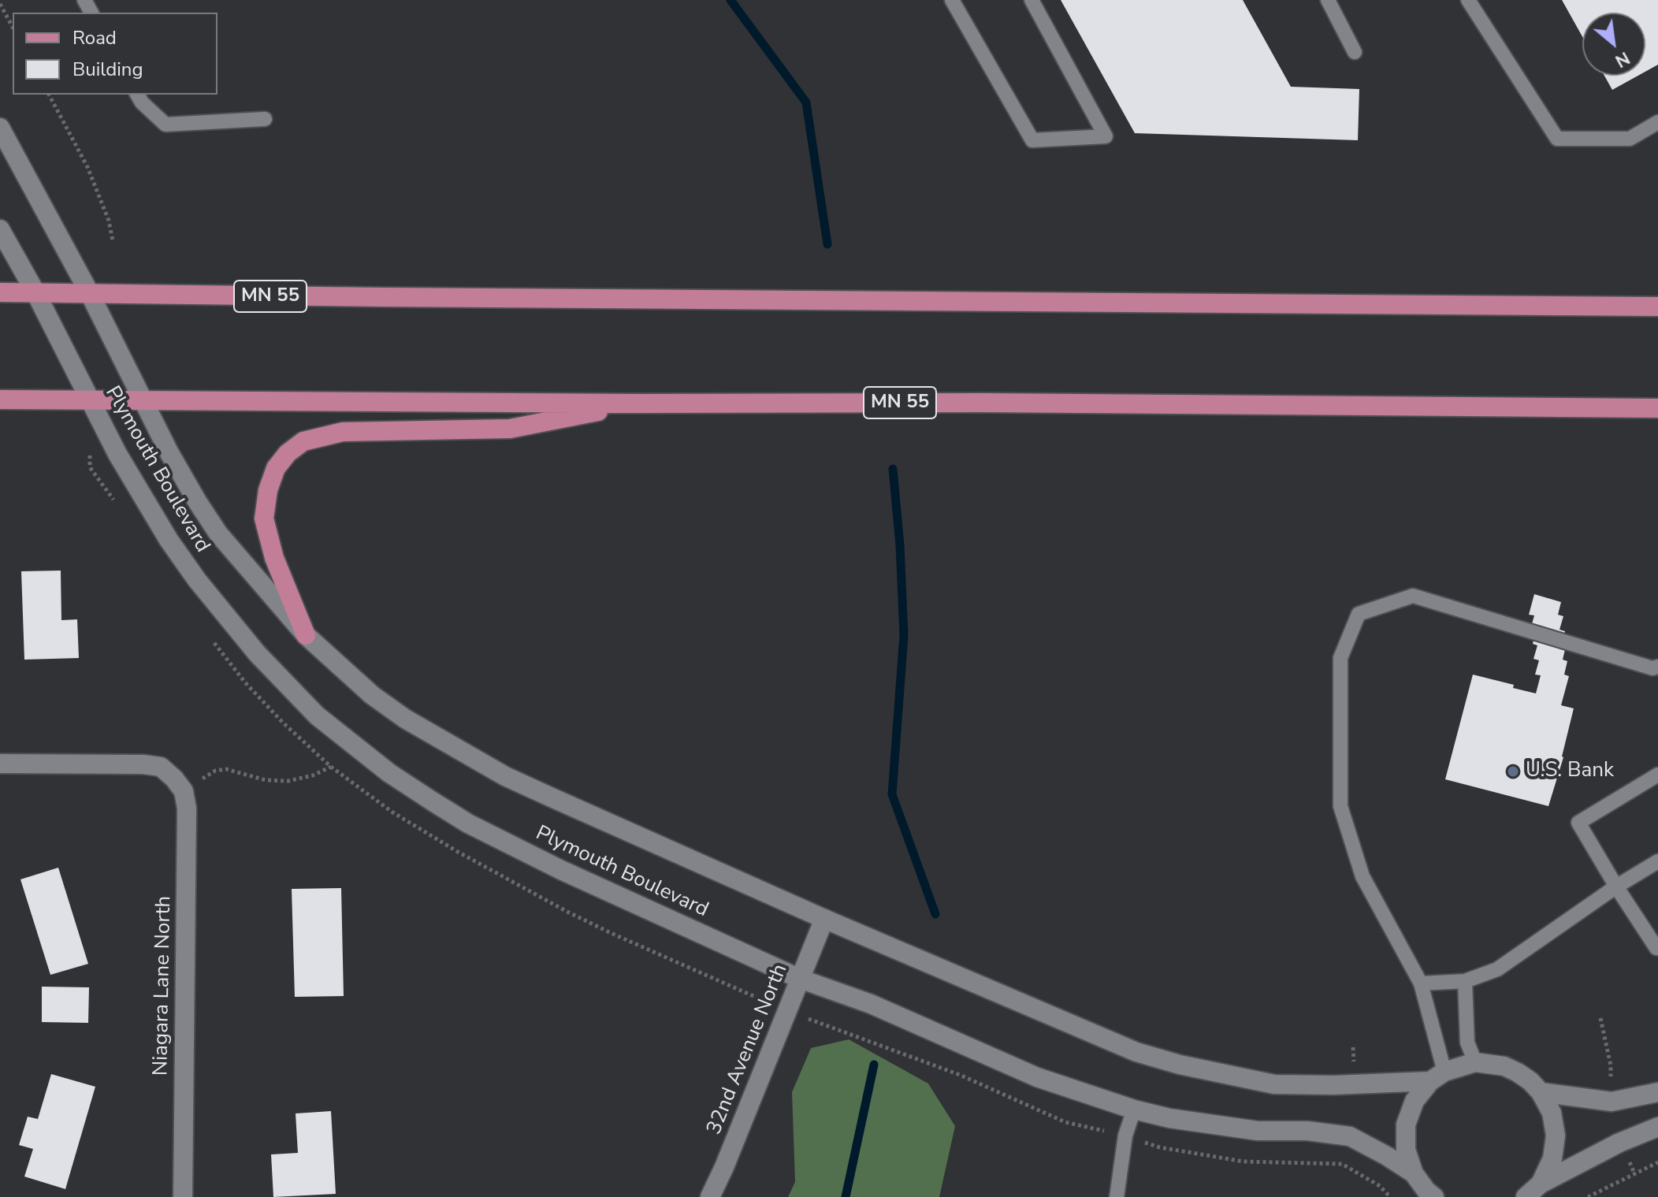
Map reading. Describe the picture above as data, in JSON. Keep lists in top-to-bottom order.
{
  "streets": {
    "main road": ["MN 55"],
    "street": ["Plymouth Boulevard", "Niagara Lane North", "32nd Avenue North"]
  },
  "crossings": [
    ["MN 55", "Plymouth Boulevard"],
    ["Plymouth Boulevard", "32nd Avenue North"]
  ],
  "places": ["U.S. Bank"],
  "legend": ["Road", "Building"],
  "north": "bottom right"
}
